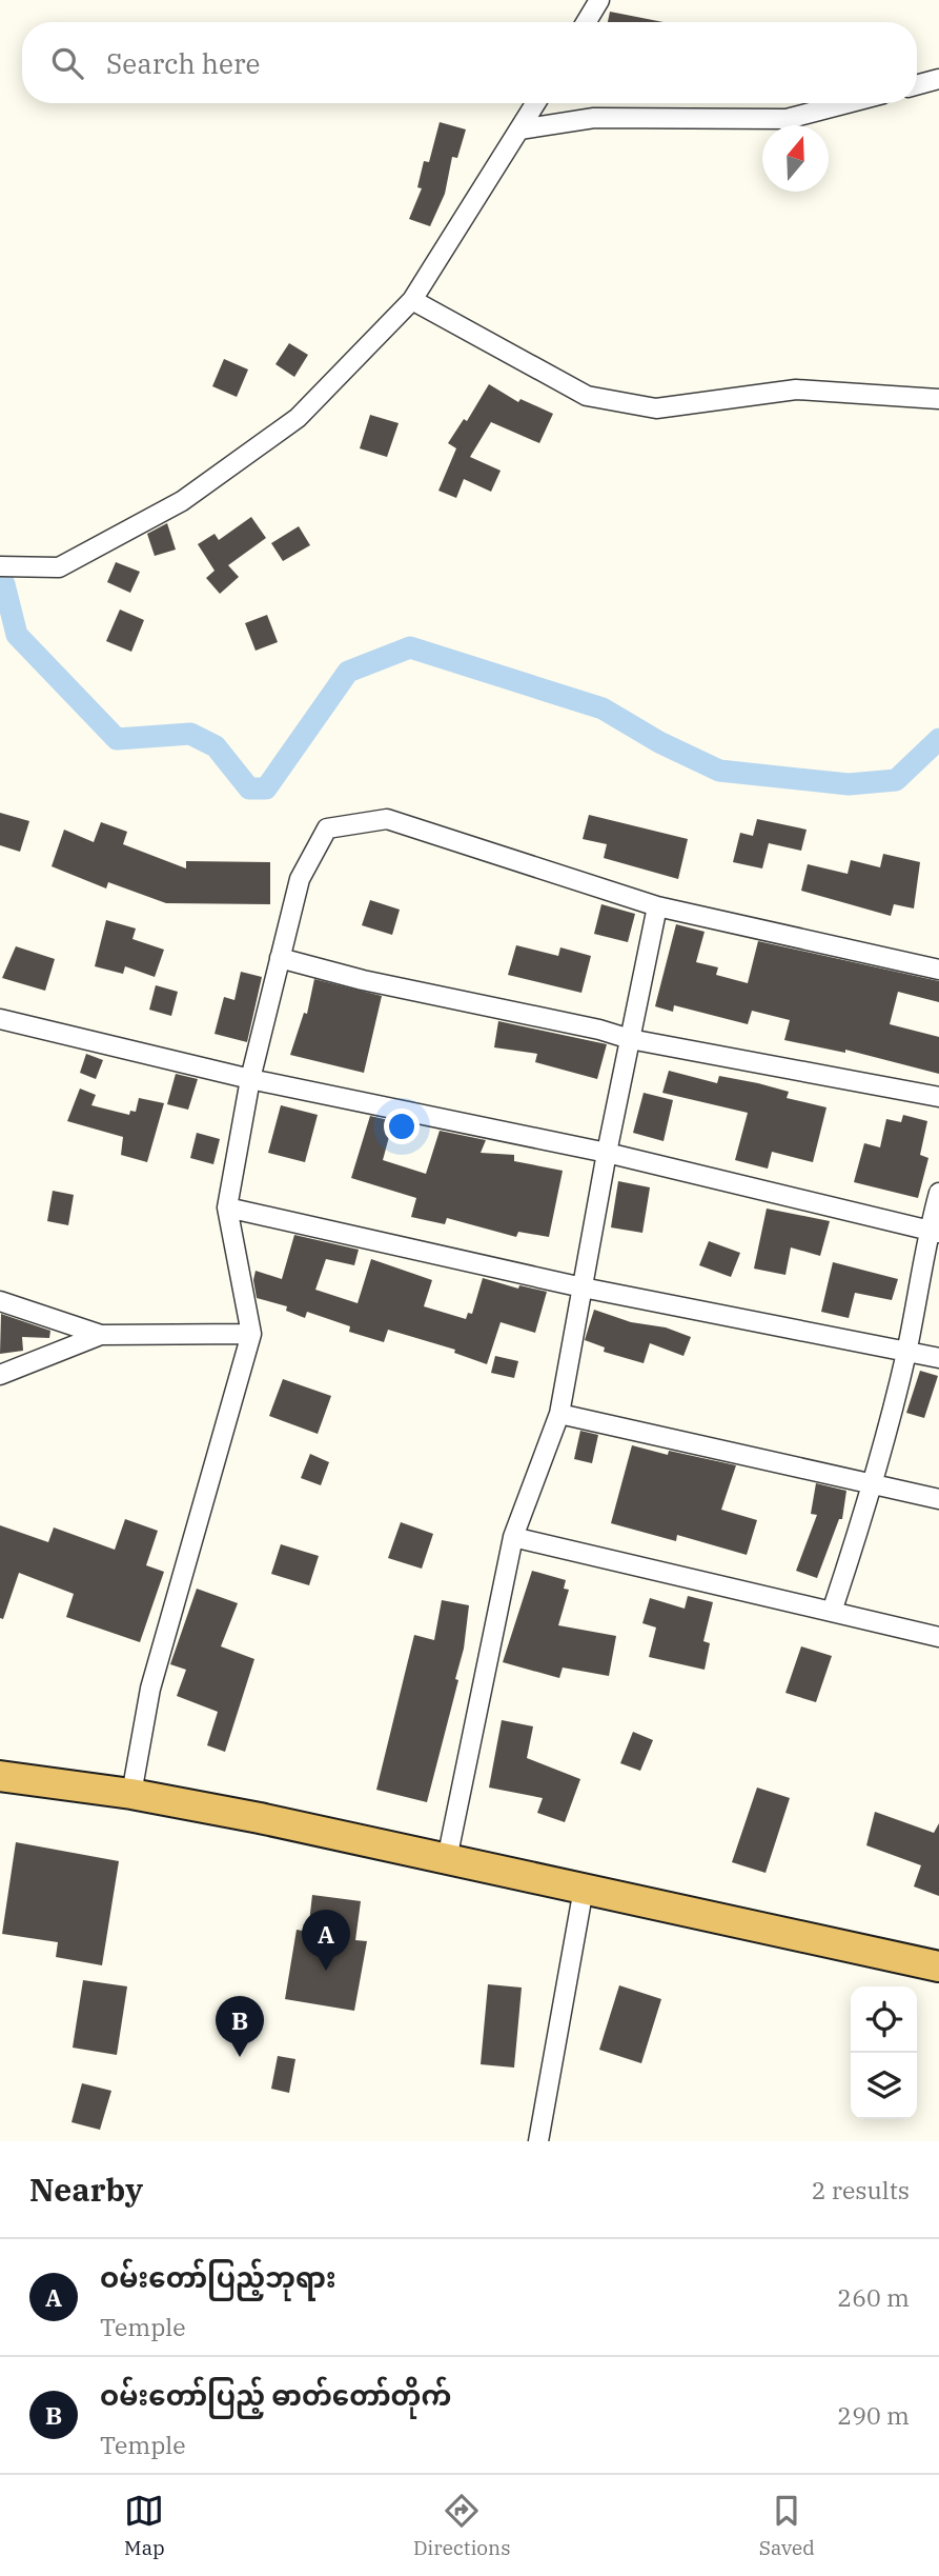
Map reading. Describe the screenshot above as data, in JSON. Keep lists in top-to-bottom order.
{
  "north": "top",
  "page": {
    "search": "Search here",
    "pins": ["A", "B"],
    "heading": ["Nearby", "2 results"],
    "list": [
      {
        "mark": "A",
        "name": "ဝမ်းတော်ပြည့်ဘုရား",
        "note": "Temple",
        "value": "260 m"
      },
      {
        "mark": "B",
        "name": "ဝမ်းတော်ပြည့် ဓာတ်တော်တိုက်",
        "note": "Temple",
        "value": "290 m"
      }
    ],
    "nav": ["Map", "Directions", "Saved"]
  }
}
